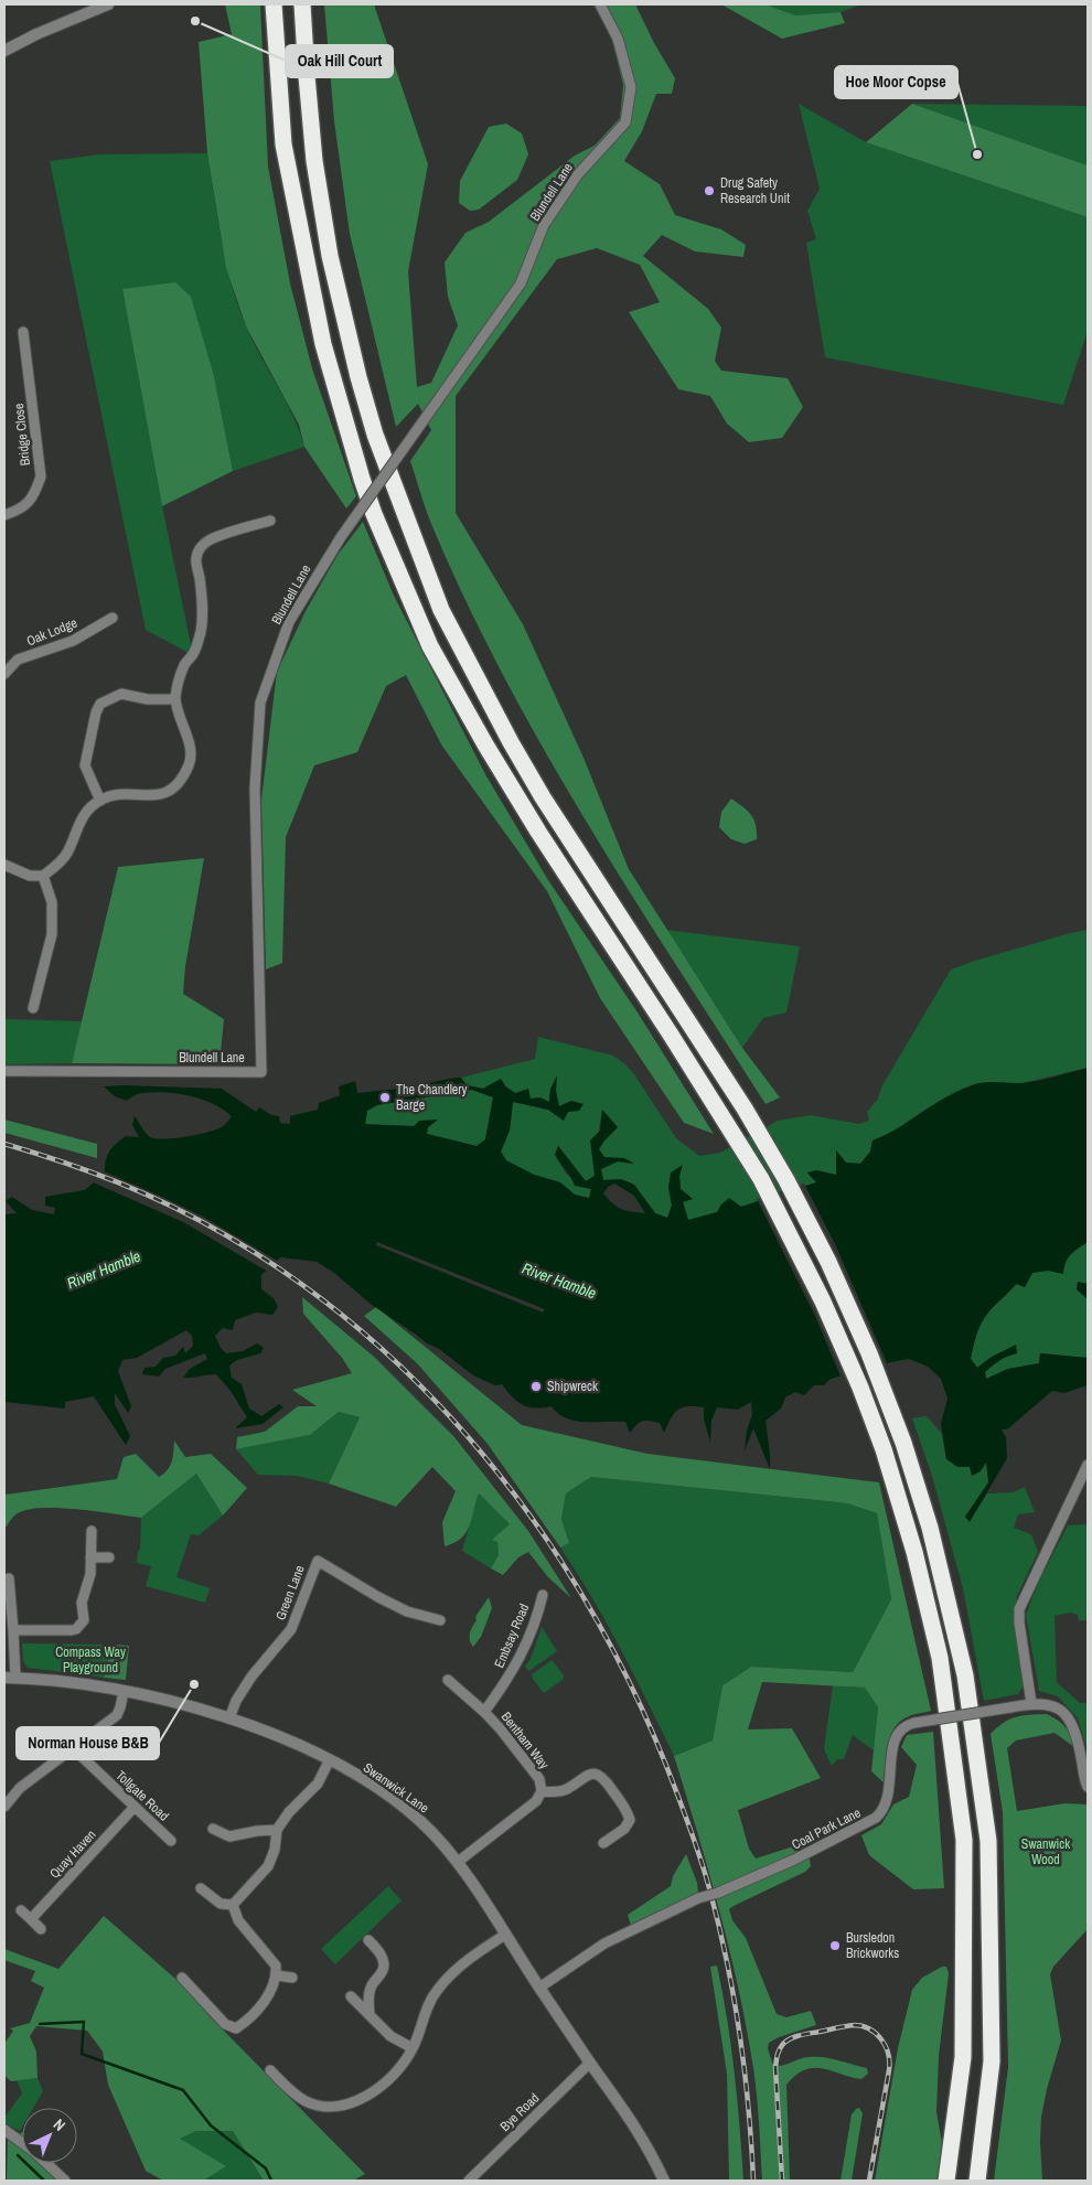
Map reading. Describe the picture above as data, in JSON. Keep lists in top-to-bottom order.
{
  "streets": {
    "street": [
      "Blundell Lane",
      "Bridge Close",
      "Oak Lodge",
      "Green Lane",
      "Embsay Road",
      "Bentham Way",
      "Swanwick Lane",
      "Tollgate Road",
      "Coal Park Lane",
      "Quay Haven",
      "Bye Road"
    ]
  },
  "crossings": [
    ["Green Lane", "Swanwick Lane"],
    ["Embsay Road", "Bentham Way"],
    ["Bentham Way", "Swanwick Lane"],
    ["Swanwick Lane", "Coal Park Lane"],
    ["Swanwick Lane", "Bye Road"],
    ["Tollgate Road", "Quay Haven"]
  ],
  "water": ["River Hamble"],
  "parks": ["Compass Way Playground", "Swanwick Wood"],
  "places": [
    "Oak Hill Court",
    "Hoe Moor Copse",
    "Drug Safety Research Unit",
    "The Chandlery Barge",
    "Shipwreck",
    "Norman House B&B",
    "Bursledon Brickworks"
  ],
  "north": "top right"
}
